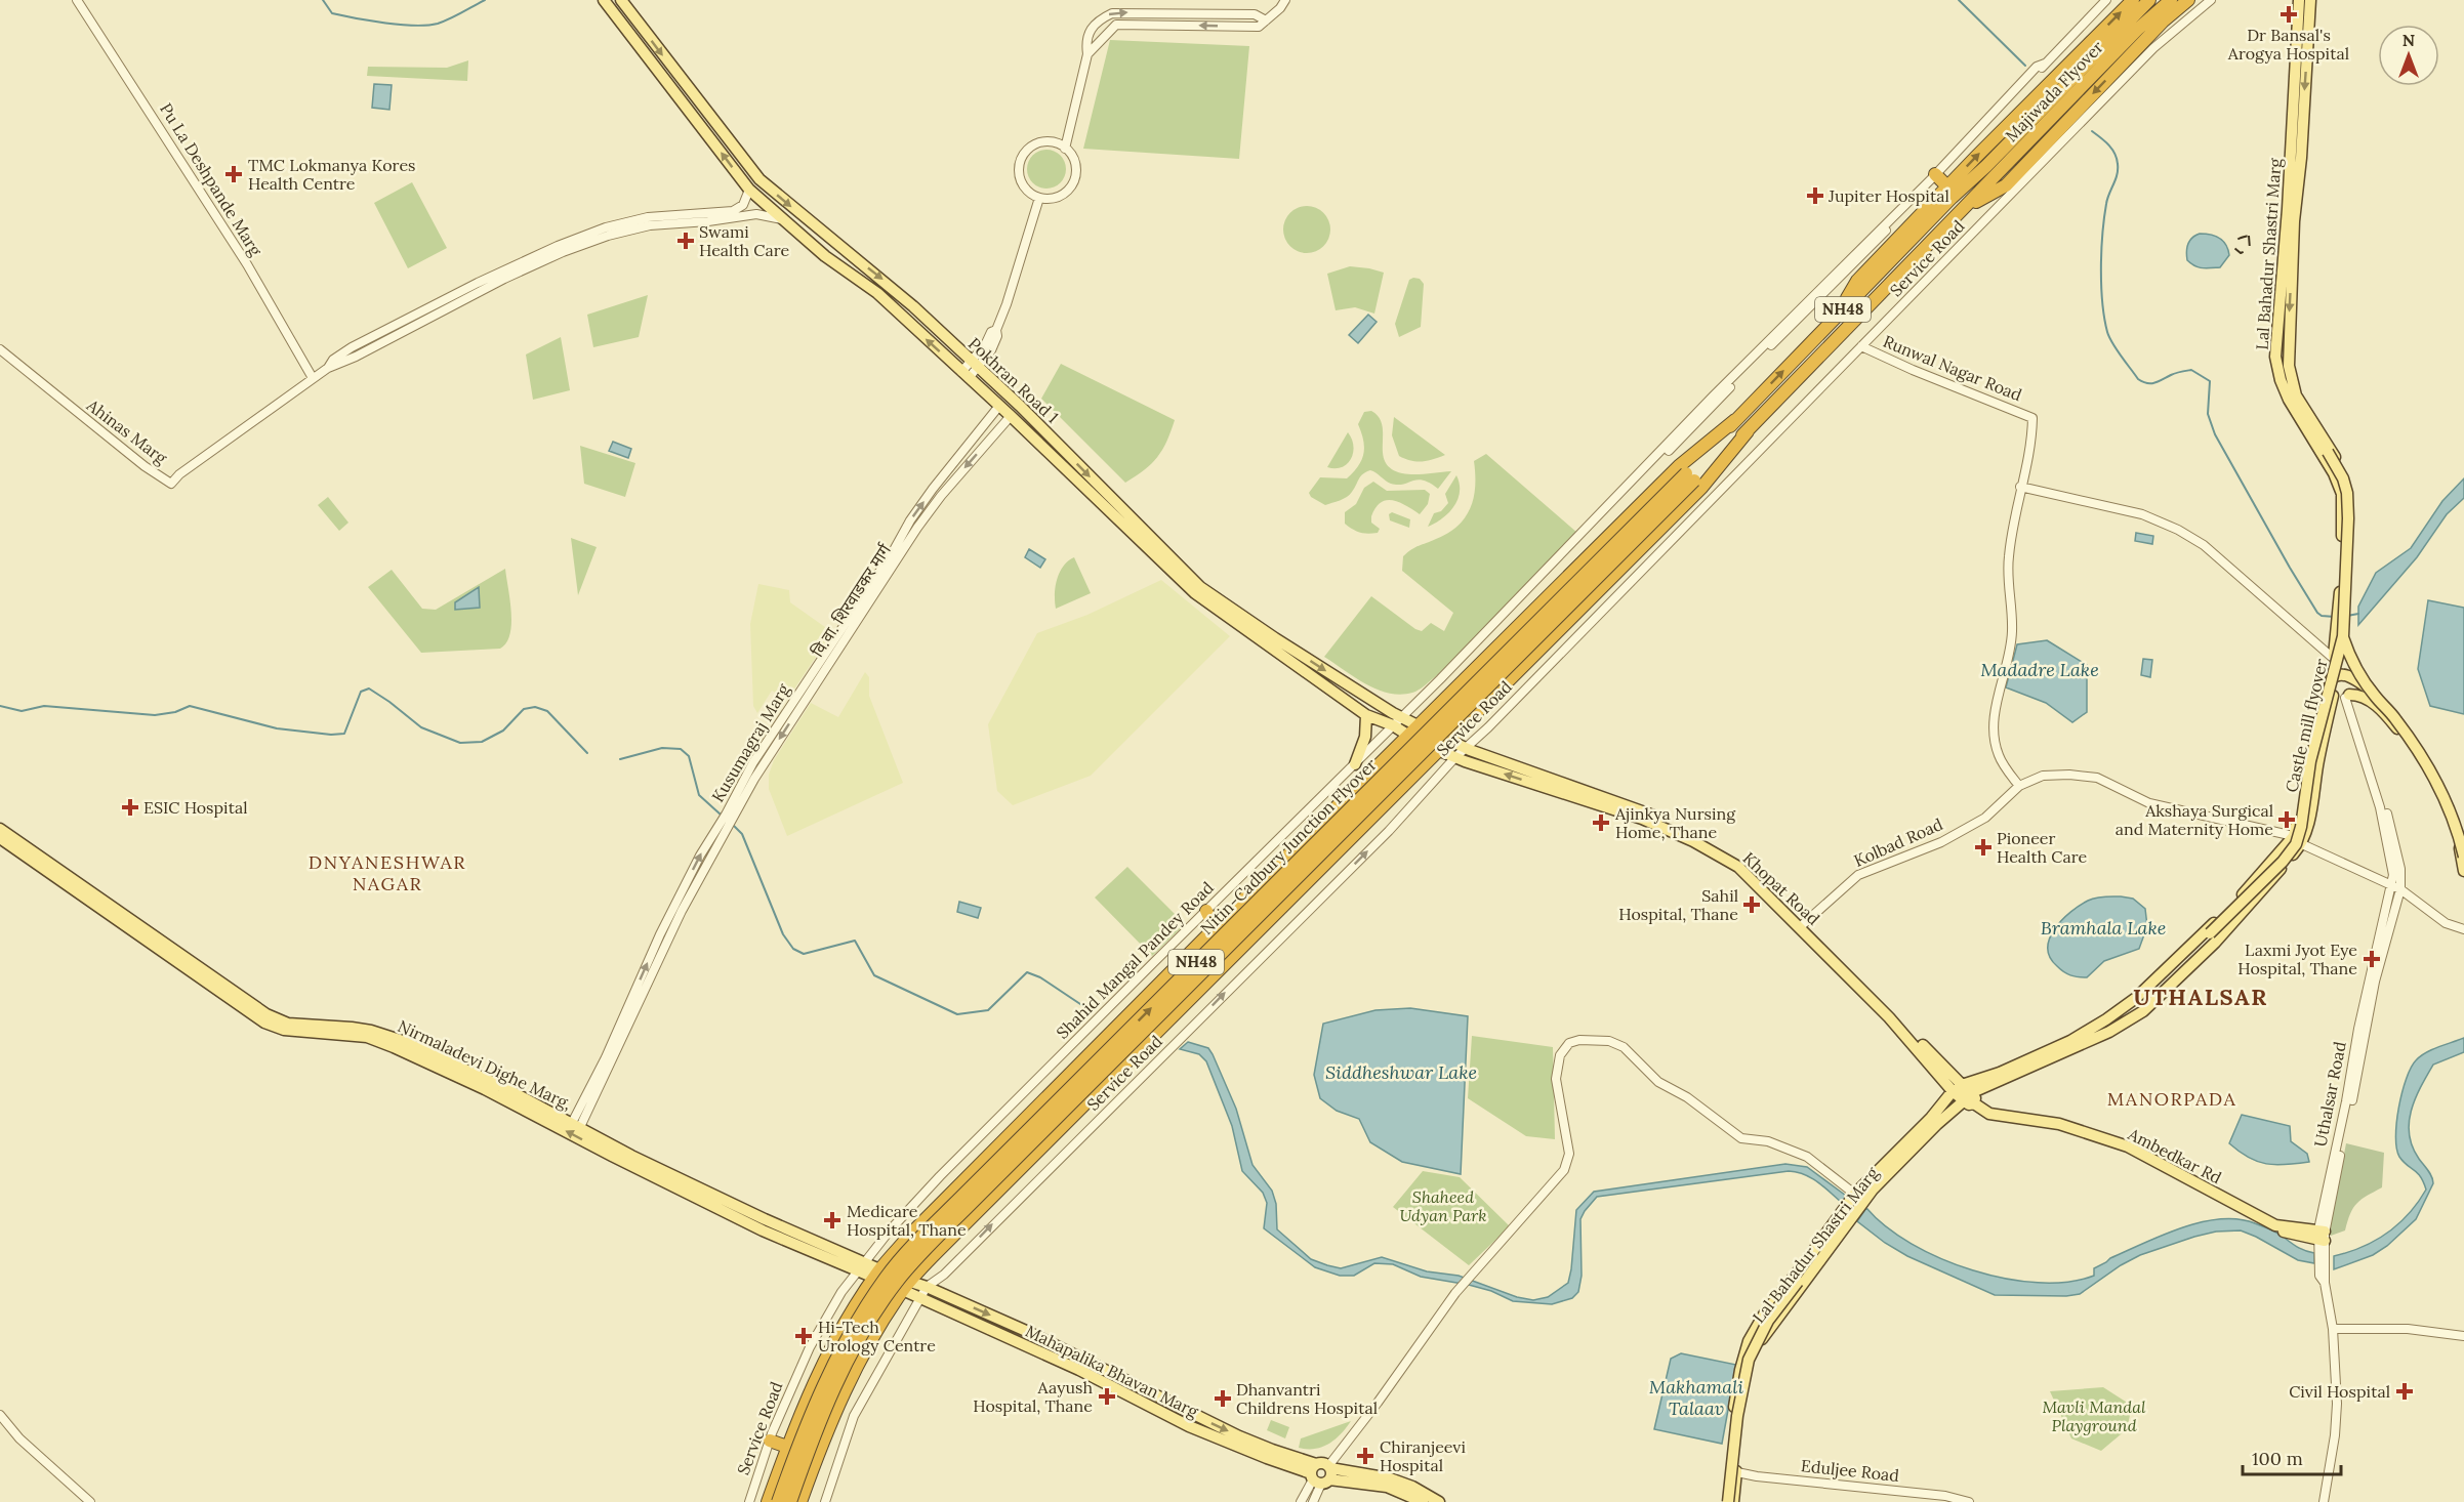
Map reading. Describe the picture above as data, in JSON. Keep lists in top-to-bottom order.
{
  "streets": {
    "highway": ["Majiwada Flyover", "NH48", "Nitin-Cadbury Junction Flyover"],
    "main road": [
      "Lal Bahadur Shastri Marg",
      "Pokhran Road 1",
      "Castle mill flyover",
      "Khopat Road",
      "Nirmaladevi Dighe Marg,",
      "Ambedkar Rd",
      "Mahapalika Bhavan Marg"
    ],
    "street": [
      "Pu La Deshpande Marg",
      "Service Road",
      "Runwal Nagar Road",
      "Ahinas Marg",
      "वि.वा. शिरवाडकर मार्ग",
      "Kusumagraj Marg",
      "Kolbad Road",
      "Shahid Mangal Pandey Road",
      "Uthalsar Road",
      "Eduljee Road"
    ]
  },
  "crossings": [
    ["Majiwada Flyover", "NH48"],
    ["Majiwada Flyover", "Shahid Mangal Pandey Road"],
    ["Pu La Deshpande Marg", "Ahinas Marg"],
    ["Lal Bahadur Shastri Marg", "Castle mill flyover"],
    ["Lal Bahadur Shastri Marg", "Kolbad Road"],
    ["Lal Bahadur Shastri Marg", "Khopat Road"],
    ["Lal Bahadur Shastri Marg", "Uthalsar Road"],
    ["Lal Bahadur Shastri Marg", "Ambedkar Rd"],
    ["Lal Bahadur Shastri Marg", "Eduljee Road"],
    ["Service Road", "Runwal Nagar Road"],
    ["Service Road", "Khopat Road"],
    ["Service Road", "Shahid Mangal Pandey Road"],
    ["Service Road", "Nirmaladevi Dighe Marg,"],
    ["Service Road", "Mahapalika Bhavan Marg"],
    ["NH48", "Nitin-Cadbury Junction Flyover"],
    ["NH48", "Shahid Mangal Pandey Road"],
    ["Pokhran Road 1", "वि.वा. शिरवाडकर मार्ग"],
    ["Pokhran Road 1", "Kusumagraj Marg"],
    ["Pokhran Road 1", "Khopat Road"],
    ["Pokhran Road 1", "Shahid Mangal Pandey Road"],
    ["वि.वा. शिरवाडकर मार्ग", "Kusumagraj Marg"],
    ["Kusumagraj Marg", "Nirmaladevi Dighe Marg,"],
    ["Kolbad Road", "Khopat Road"],
    ["Kolbad Road", "Uthalsar Road"],
    ["Khopat Road", "Ambedkar Rd"],
    ["Shahid Mangal Pandey Road", "Nirmaladevi Dighe Marg,"],
    ["Nirmaladevi Dighe Marg,", "Mahapalika Bhavan Marg"],
    ["Uthalsar Road", "Ambedkar Rd"]
  ],
  "one_way": ["वि.वा. शिरवाडकर मार्ग"],
  "districts": ["DNYANESHWAR NAGAR", "UTHALSAR", "MANORPADA"],
  "water": [
    "Madadre Lake",
    "Bramhala Lake",
    "Siddheshwar Lake",
    "Makhamali Talaav"
  ],
  "parks": ["Shaheed Udyan Park", "Mavli Mandal Playground"],
  "places": {
    "health": [
      "Dr Bansal's Arogya Hospital",
      "TMC Lokmanya Kores Health Centre",
      "Jupiter Hospital",
      "Swami Health Care",
      "ESIC Hospital",
      "Akshaya Surgical and Maternity Home",
      "Ajinkya Nursing Home, Thane",
      "Pioneer Health Care",
      "Sahil Hospital, Thane",
      "Laxmi Jyot Eye Hospital, Thane",
      "Medicare Hospital, Thane",
      "Hi-Tech Urology Centre",
      "Civil Hospital",
      "Aayush Hospital, Thane",
      "Dhanvantri Childrens Hospital",
      "Chiranjeevi Hospital"
    ]
  },
  "scale_bar": "100 m",
  "north": "top"
}
